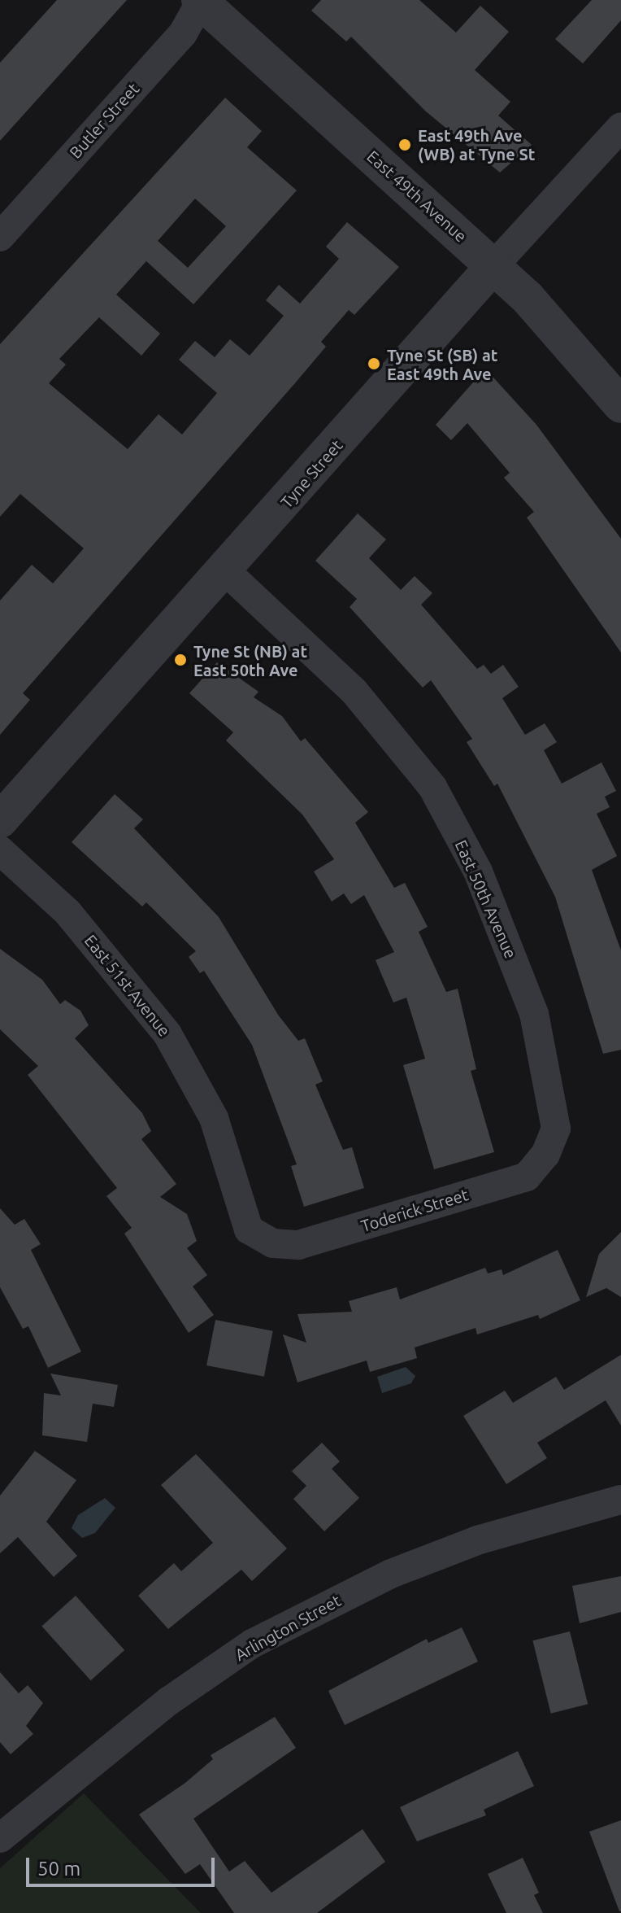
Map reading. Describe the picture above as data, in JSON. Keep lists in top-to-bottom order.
{
  "streets": {
    "street": [
      "Butler Street",
      "East 49th Avenue",
      "Tyne Street",
      "East 50th Avenue",
      "East 51st Avenue",
      "Toderick Street",
      "Arlington Street"
    ]
  },
  "crossings": [
    ["Butler Street", "East 49th Avenue"],
    ["East 49th Avenue", "Tyne Street"],
    ["Tyne Street", "East 50th Avenue"],
    ["East 50th Avenue", "Toderick Street"],
    ["East 51st Avenue", "Toderick Street"]
  ],
  "places": ["East 49th Ave (WB) at Tyne St", "Tyne St (SB) at East 49th Ave", "Tyne St (NB) at East 50th Ave"],
  "scale_bar": "50 m"
}
